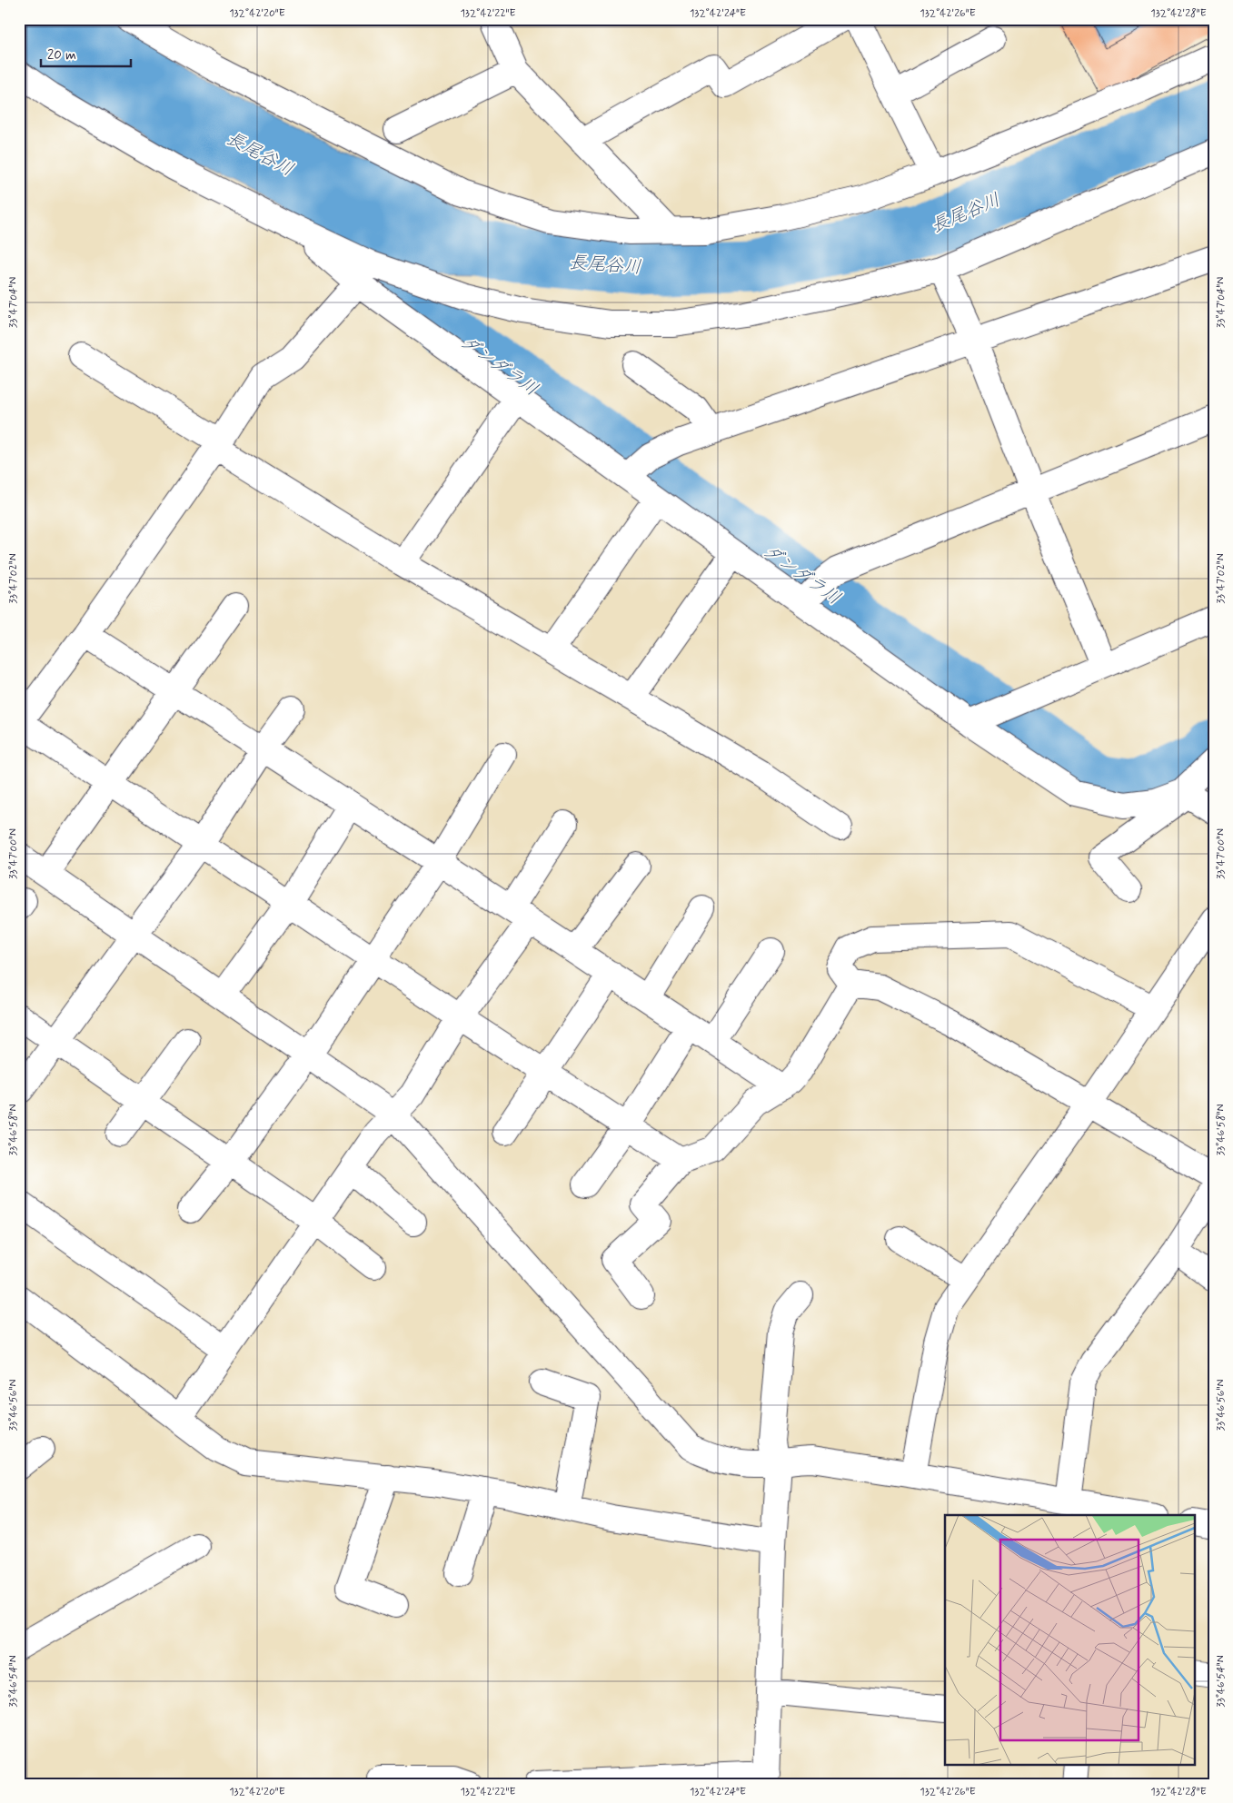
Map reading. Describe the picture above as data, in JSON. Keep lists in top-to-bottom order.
{
  "water": ["長尾谷川", "ダンダラ川"],
  "scale_bar": "20 m",
  "coordinates": [
    "132°42'20\"E",
    "132°42'22\"E",
    "132°42'24\"E",
    "132°42'26\"E",
    "132°42'28\"E",
    "33°47'04\"N",
    "33°47'02\"N",
    "33°47'00\"N",
    "33°46'58\"N",
    "33°46'56\"N",
    "33°46'54\"N"
  ]
}
